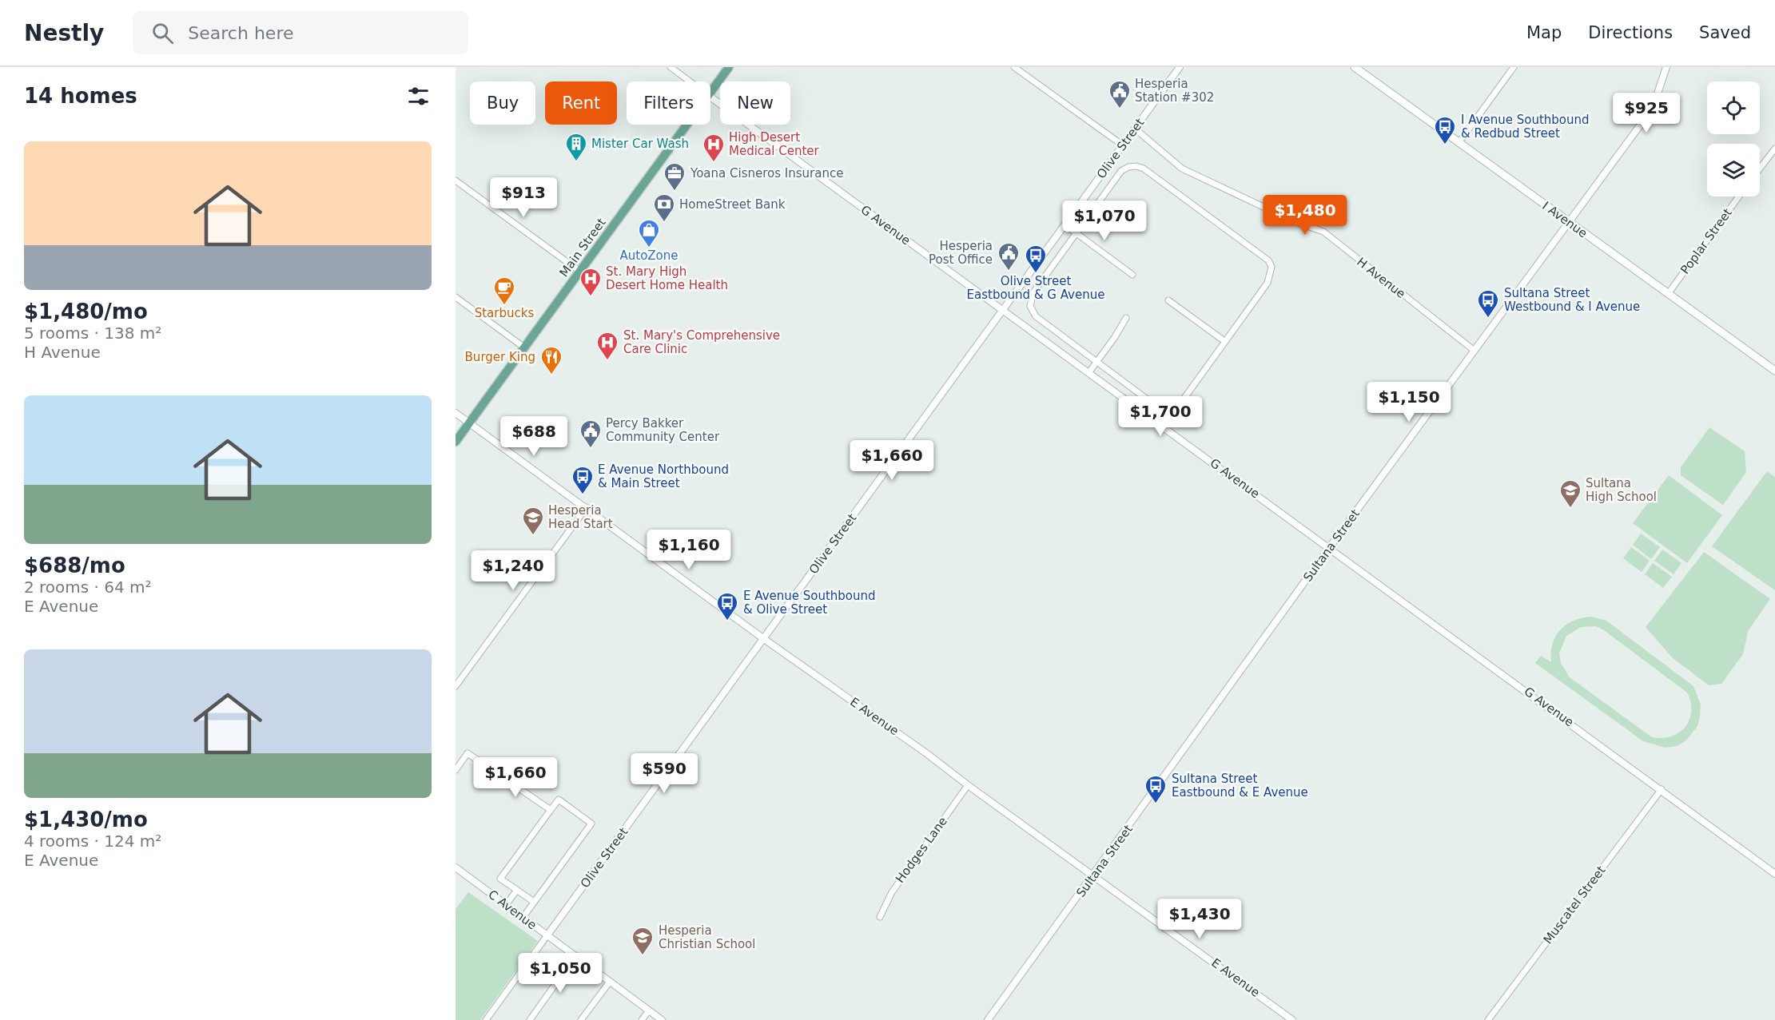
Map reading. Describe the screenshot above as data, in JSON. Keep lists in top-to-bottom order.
{
  "streets": {
    "main road": ["I Avenue", "Main Street"],
    "street": [
      "Olive Street",
      "G Avenue",
      "Poplar Street",
      "H Avenue",
      "Sultana Street",
      "E Avenue",
      "Hodges Lane",
      "Muscatel Street",
      "C Avenue"
    ]
  },
  "crossings": [
    ["Olive Street", "G Avenue"],
    ["Olive Street", "H Avenue"],
    ["Olive Street", "E Avenue"],
    ["Olive Street", "C Avenue"],
    ["I Avenue", "Poplar Street"],
    ["I Avenue", "Sultana Street"],
    ["G Avenue", "Sultana Street"],
    ["G Avenue", "Muscatel Street"],
    ["Main Street", "E Avenue"],
    ["H Avenue", "Sultana Street"],
    ["Sultana Street", "E Avenue"],
    ["E Avenue", "Hodges Lane"]
  ],
  "places": {
    "public building": ["Hesperia Station #302", "Hesperia Post Office", "Percy Bakker Community Center"],
    "bus stop": [
      "I Avenue Southbound & Redbud Street",
      "Olive Street Eastbound & G Avenue",
      "Sultana Street Westbound & I Avenue",
      "E Avenue Northbound & Main Street",
      "E Avenue Southbound & Olive Street",
      "Sultana Street Eastbound & E Avenue"
    ],
    "building": ["Mister Car Wash"],
    "hospital": ["High Desert Medical Center", "St. Mary High Desert Home Health", "St. Mary's Comprehensive Care Clinic"],
    "office": ["Yoana Cisneros Insurance"],
    "bank": ["HomeStreet Bank"],
    "shop": ["AutoZone"],
    "cafe": ["Starbucks"],
    "restaurant": ["Burger King"],
    "school or university": ["Sultana High School", "Hesperia Head Start", "Hesperia Christian School"]
  },
  "page": {
    "header": "Nestly",
    "search": "Search here",
    "nav": ["Map", "Directions", "Saved"],
    "heading": "14 homes",
    "chip": [
      "Buy",
      "Rent",
      "Filters",
      "New"
    ],
    "price": [
      "$925",
      "$913",
      "$1,480",
      "$1,070",
      "$1,150",
      "$1,700",
      "$688",
      "$1,660",
      "$1,160",
      "$1,240",
      "$590",
      "$1,660",
      "$1,430",
      "$1,050"
    ],
    "list": [
      {
        "name": "$1,480/mo",
        "note": "5 rooms · 138 m² · H Avenue"
      },
      {
        "name": "$688/mo",
        "note": "2 rooms · 64 m² · E Avenue"
      },
      {
        "name": "$1,430/mo",
        "note": "4 rooms · 124 m² · E Avenue"
      }
    ]
  }
}
